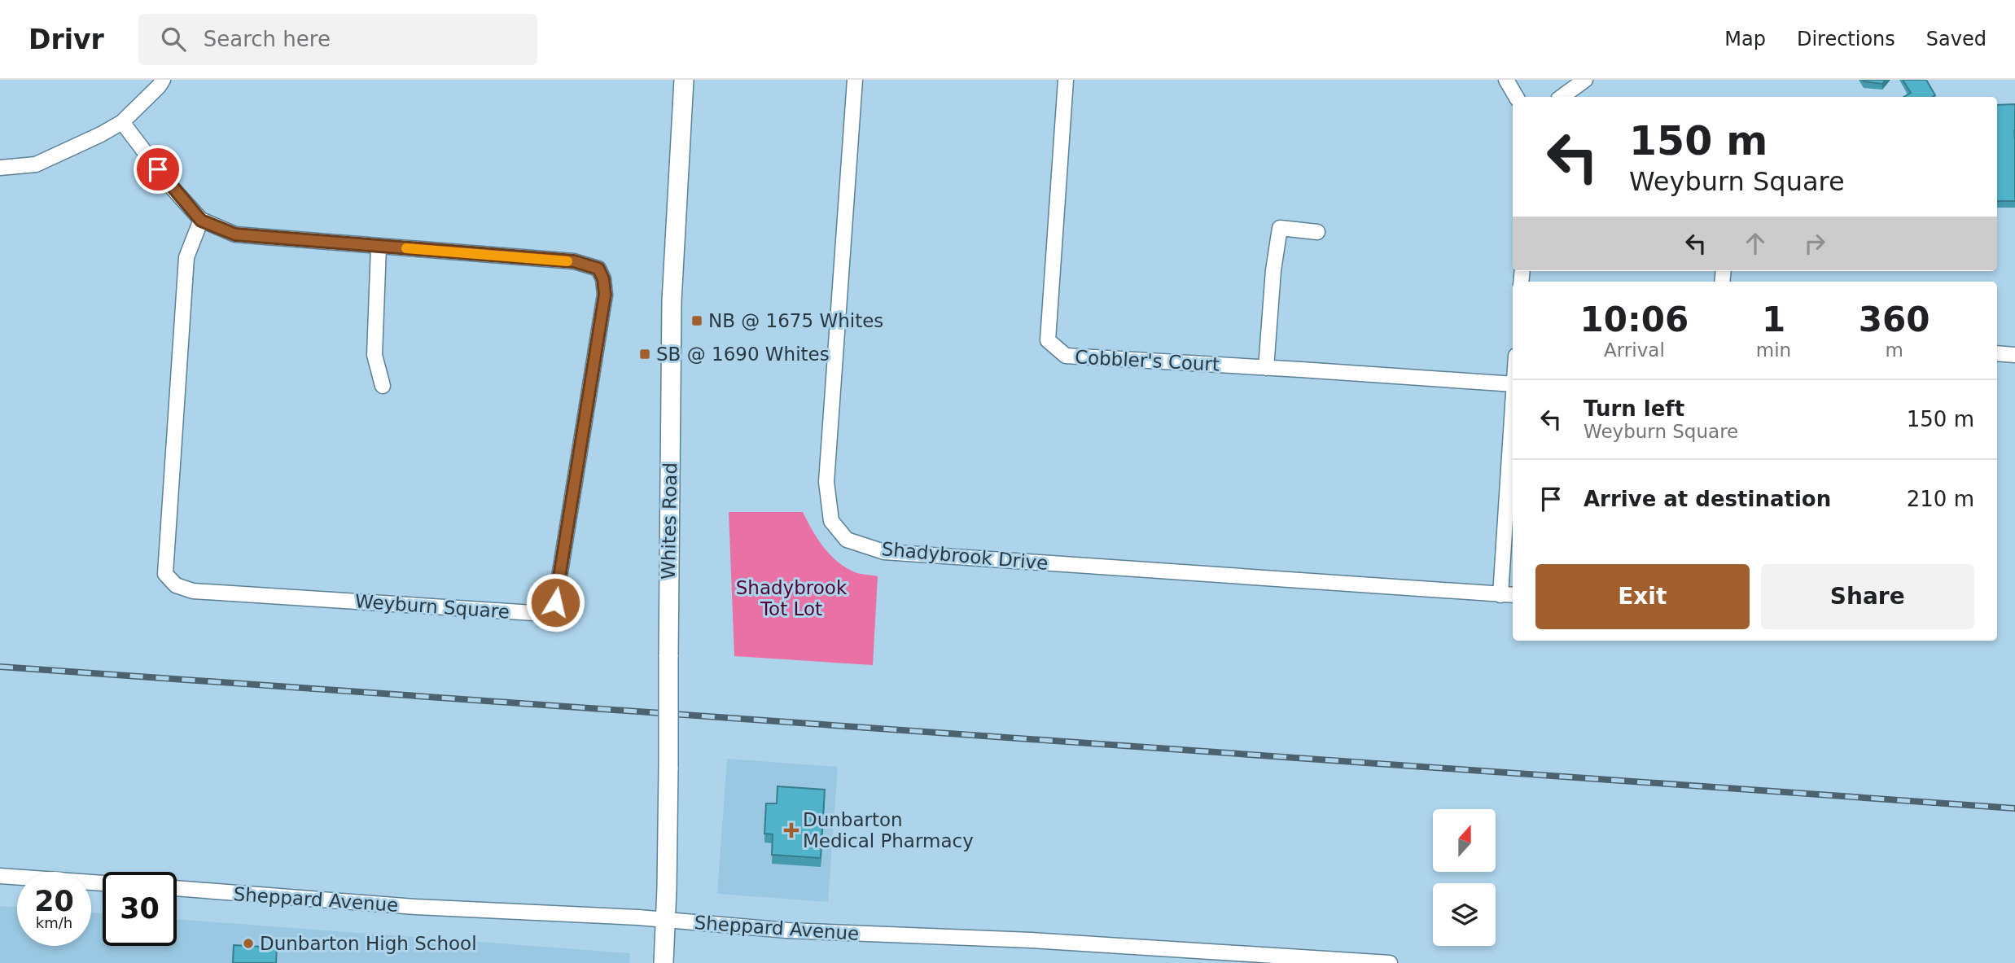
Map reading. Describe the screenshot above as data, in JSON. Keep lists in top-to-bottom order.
{
  "streets": {
    "main road": ["Whites Road"],
    "street": [
      "Cobbler's Court",
      "Shadybrook Drive",
      "Weyburn Square",
      "Sheppard Avenue"
    ]
  },
  "crossings": [
    ["Whites Road", "Sheppard Avenue"]
  ],
  "parks": ["Shadybrook Tot Lot"],
  "places": {
    "transit": ["NB @ 1675 Whites", "SB @ 1690 Whites"],
    "health": ["Dunbarton Medical Pharmacy"],
    "other": ["Dunbarton High School"]
  },
  "north": "top",
  "page": {
    "header": "Drivr",
    "search": "Search here",
    "nav": ["Map", "Directions", "Saved"],
    "turn": ["150 m", "Weyburn Square"],
    "eta": [
      "10:06",
      "Arrival",
      "1",
      "min",
      "360",
      "m"
    ],
    "list": [
      {
        "name": "Turn left",
        "note": "Weyburn Square",
        "value": "150 m"
      },
      {
        "name": "Arrive at destination",
        "value": "210 m"
      }
    ],
    "buttons": ["Exit", "Share"],
    "speed": "20 km/h",
    "limit": "30"
  }
}
